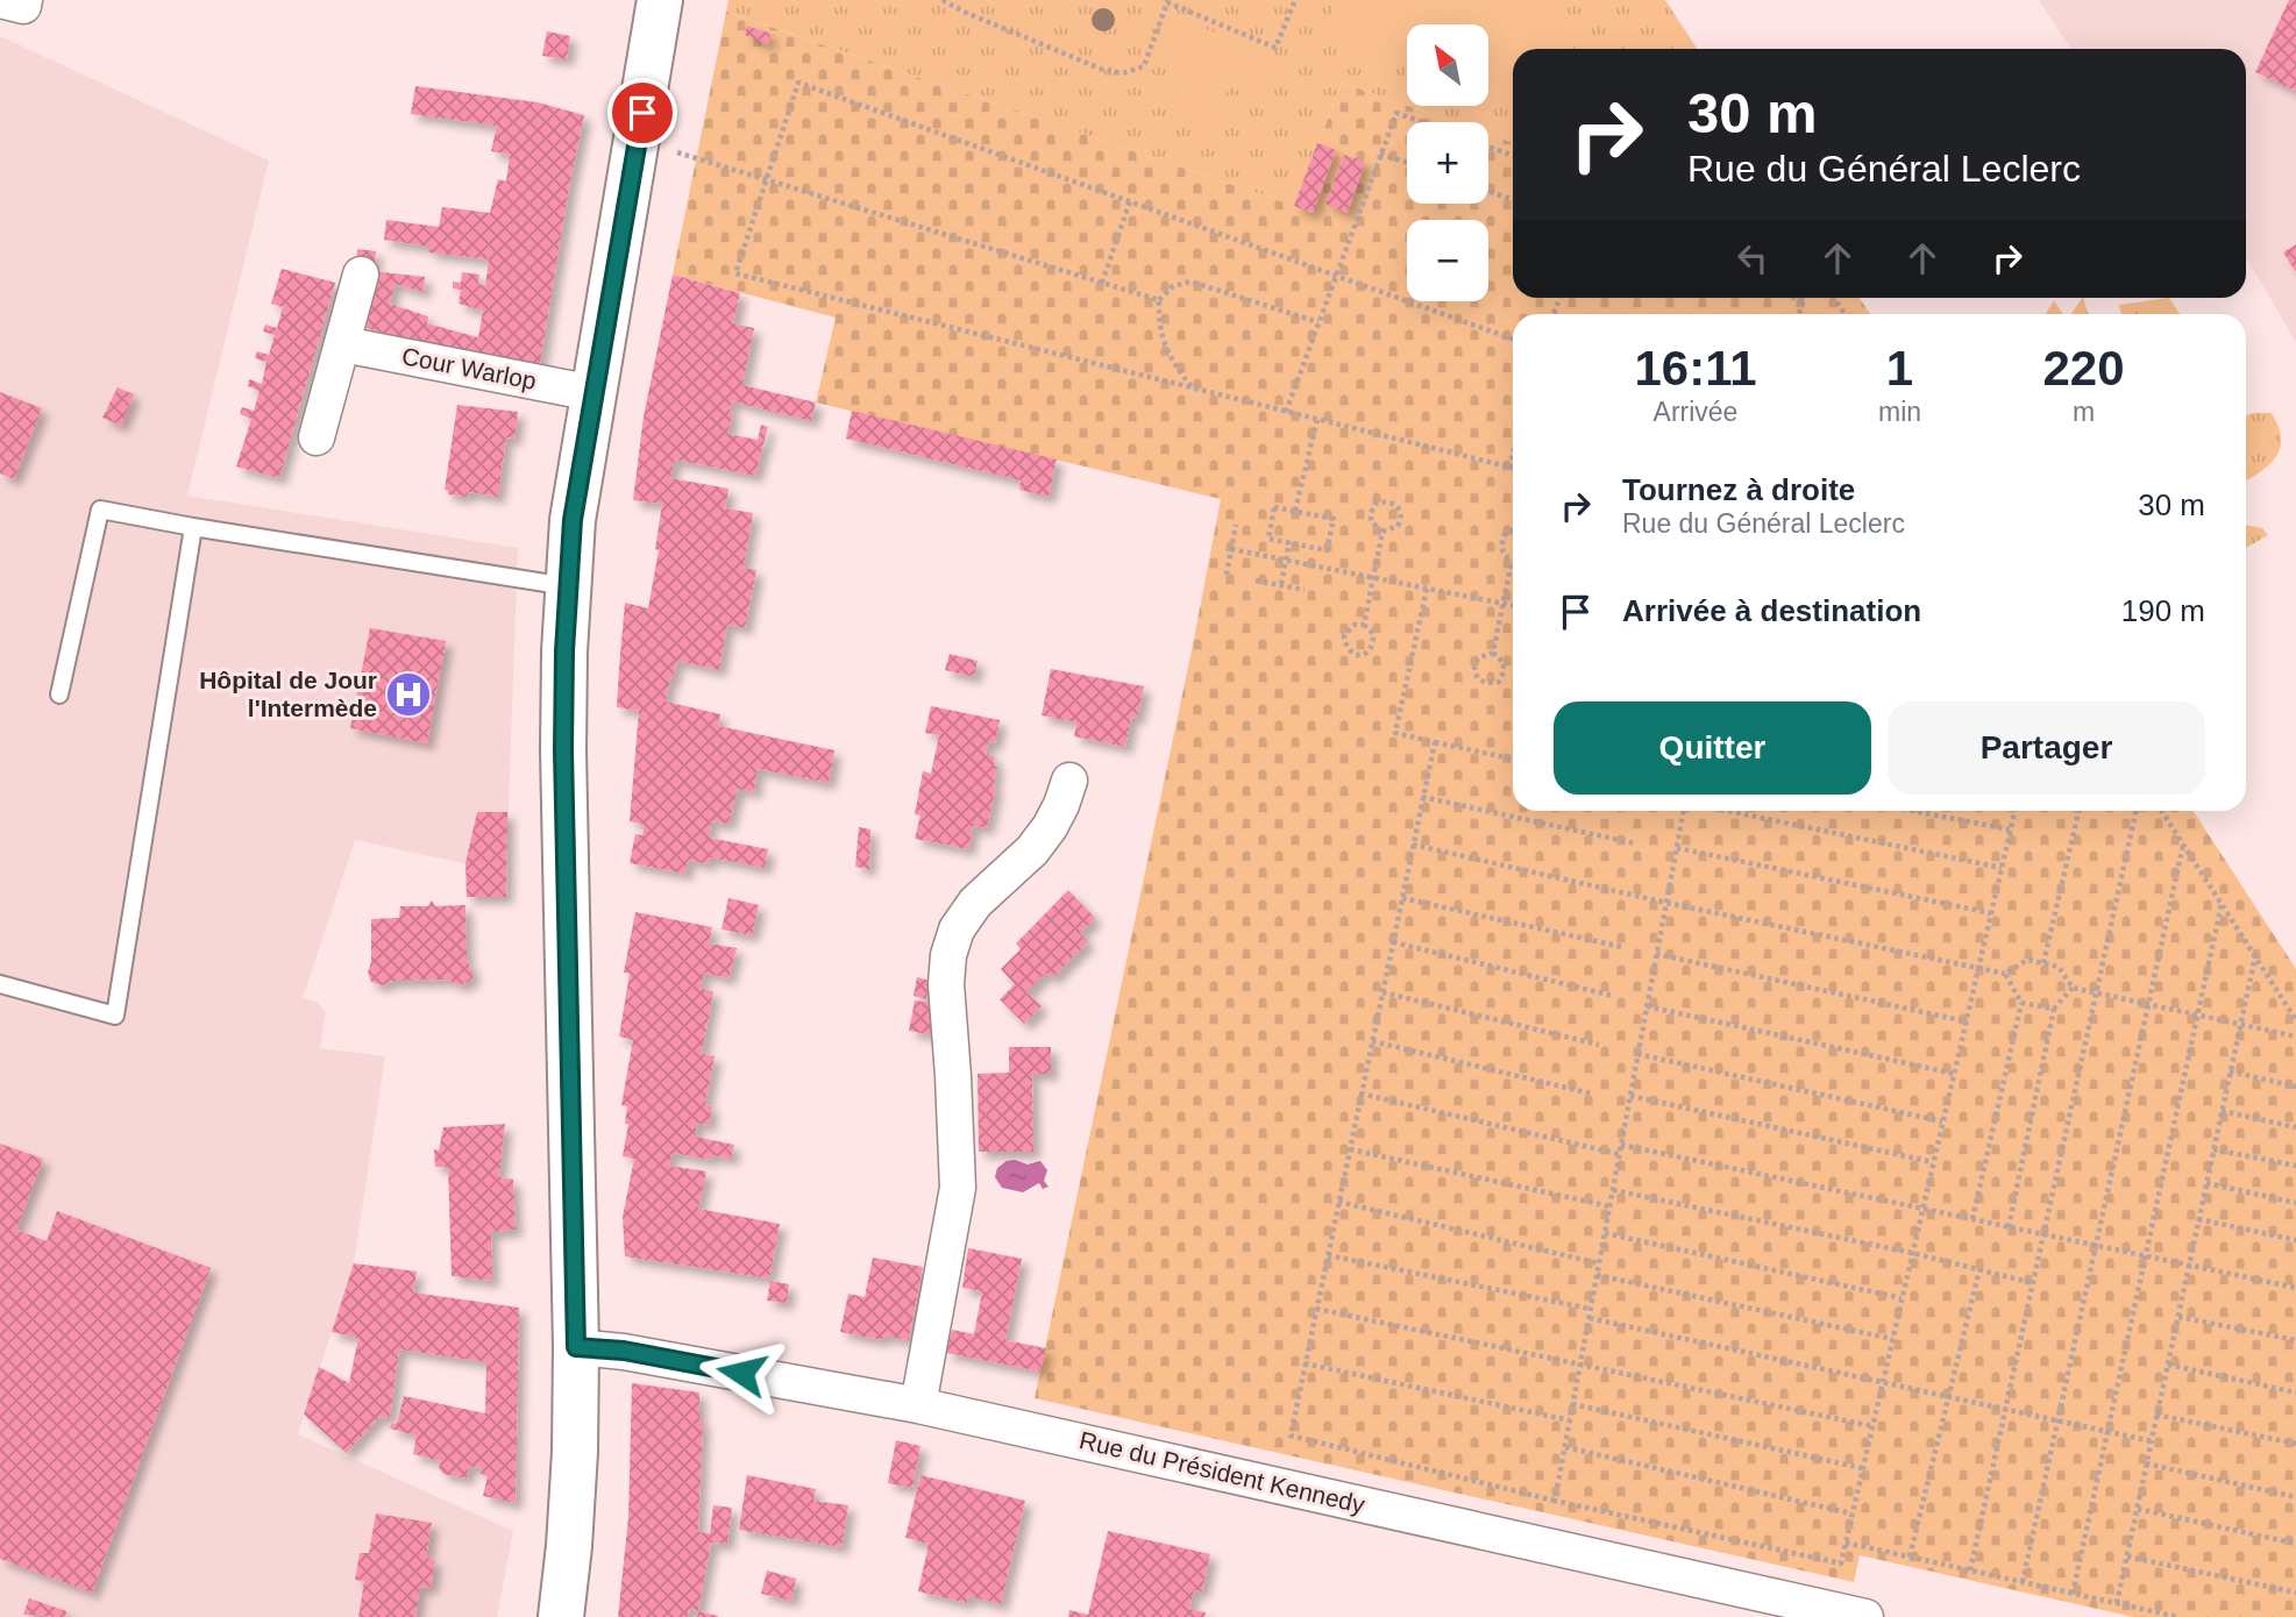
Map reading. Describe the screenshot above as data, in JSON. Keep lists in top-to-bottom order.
{
  "streets": {
    "street": ["Cour Warlop", "Rue du Président Kennedy"]
  },
  "places": {
    "hospital": ["Hôpital de Jour l'Intermède"]
  },
  "north": "top left",
  "page": {
    "map_buttons": ["+", "−"],
    "turn": ["30 m", "Rue du Général Leclerc"],
    "eta": [
      "16:11",
      "Arrivée",
      "1",
      "min",
      "220",
      "m"
    ],
    "list": [
      {
        "name": "Tournez à droite",
        "note": "Rue du Général Leclerc",
        "value": "30 m"
      },
      {
        "name": "Arrivée à destination",
        "value": "190 m"
      }
    ],
    "buttons": ["Quitter", "Partager"]
  }
}
